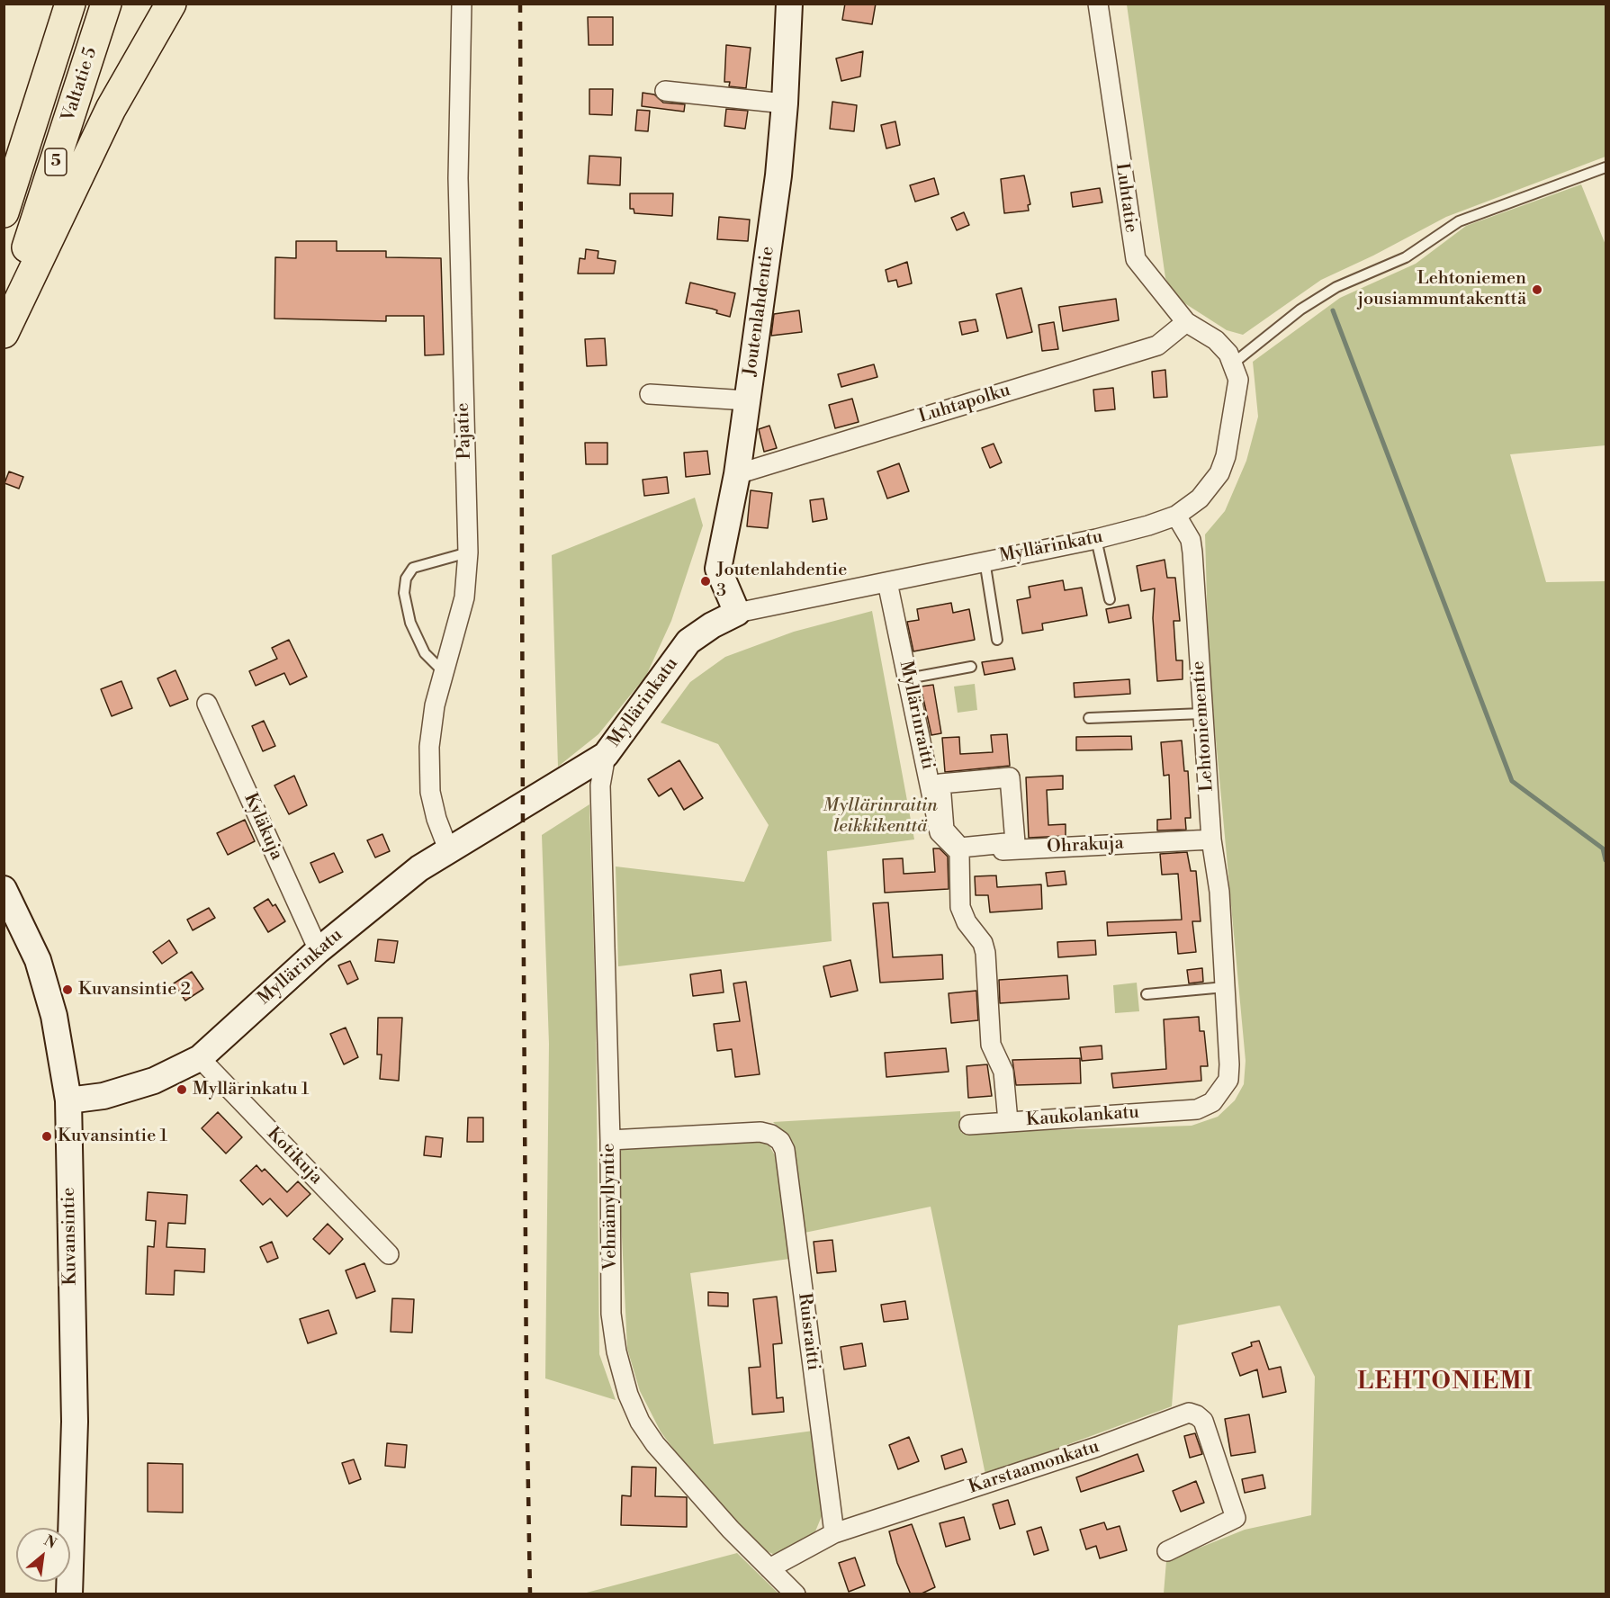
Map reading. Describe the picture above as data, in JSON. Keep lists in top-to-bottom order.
{
  "streets": {
    "highway": ["Valtatie 5", "5"],
    "street": [
      "Luhtatie",
      "Joutenlahdentie",
      "Luhtapolku",
      "Pajatie",
      "Myllärinkatu",
      "Myllärinraitti",
      "Lehtoniementie",
      "Kyläkuja",
      "Ohrakuja",
      "Kaukolankatu",
      "Kotikuja",
      "Vehnämyllyntie",
      "Kuvansintie",
      "Ruisraitti",
      "Karstaamonkatu"
    ]
  },
  "crossings": [
    ["Luhtatie", "Luhtapolku"],
    ["Joutenlahdentie", "Luhtapolku"],
    ["Joutenlahdentie", "Myllärinkatu"],
    ["Pajatie", "Myllärinkatu"],
    ["Myllärinkatu", "Myllärinraitti"],
    ["Myllärinkatu", "Lehtoniementie"],
    ["Myllärinkatu", "Kyläkuja"],
    ["Myllärinkatu", "Kotikuja"],
    ["Myllärinkatu", "Vehnämyllyntie"],
    ["Myllärinkatu", "Kuvansintie"],
    ["Myllärinraitti", "Ohrakuja"],
    ["Lehtoniementie", "Ohrakuja"],
    ["Lehtoniementie", "Kaukolankatu"],
    ["Vehnämyllyntie", "Ruisraitti"],
    ["Vehnämyllyntie", "Karstaamonkatu"],
    ["Ruisraitti", "Karstaamonkatu"]
  ],
  "districts": ["LEHTONIEMI"],
  "parks": ["Myllärinraitin leikkikenttä"],
  "places": [
    "Lehtoniemen jousiammuntakenttä",
    "Joutenlahdentie 3",
    "Kuvansintie 2",
    "Myllärinkatu 1",
    "Kuvansintie 1"
  ],
  "north": "top right"
}
